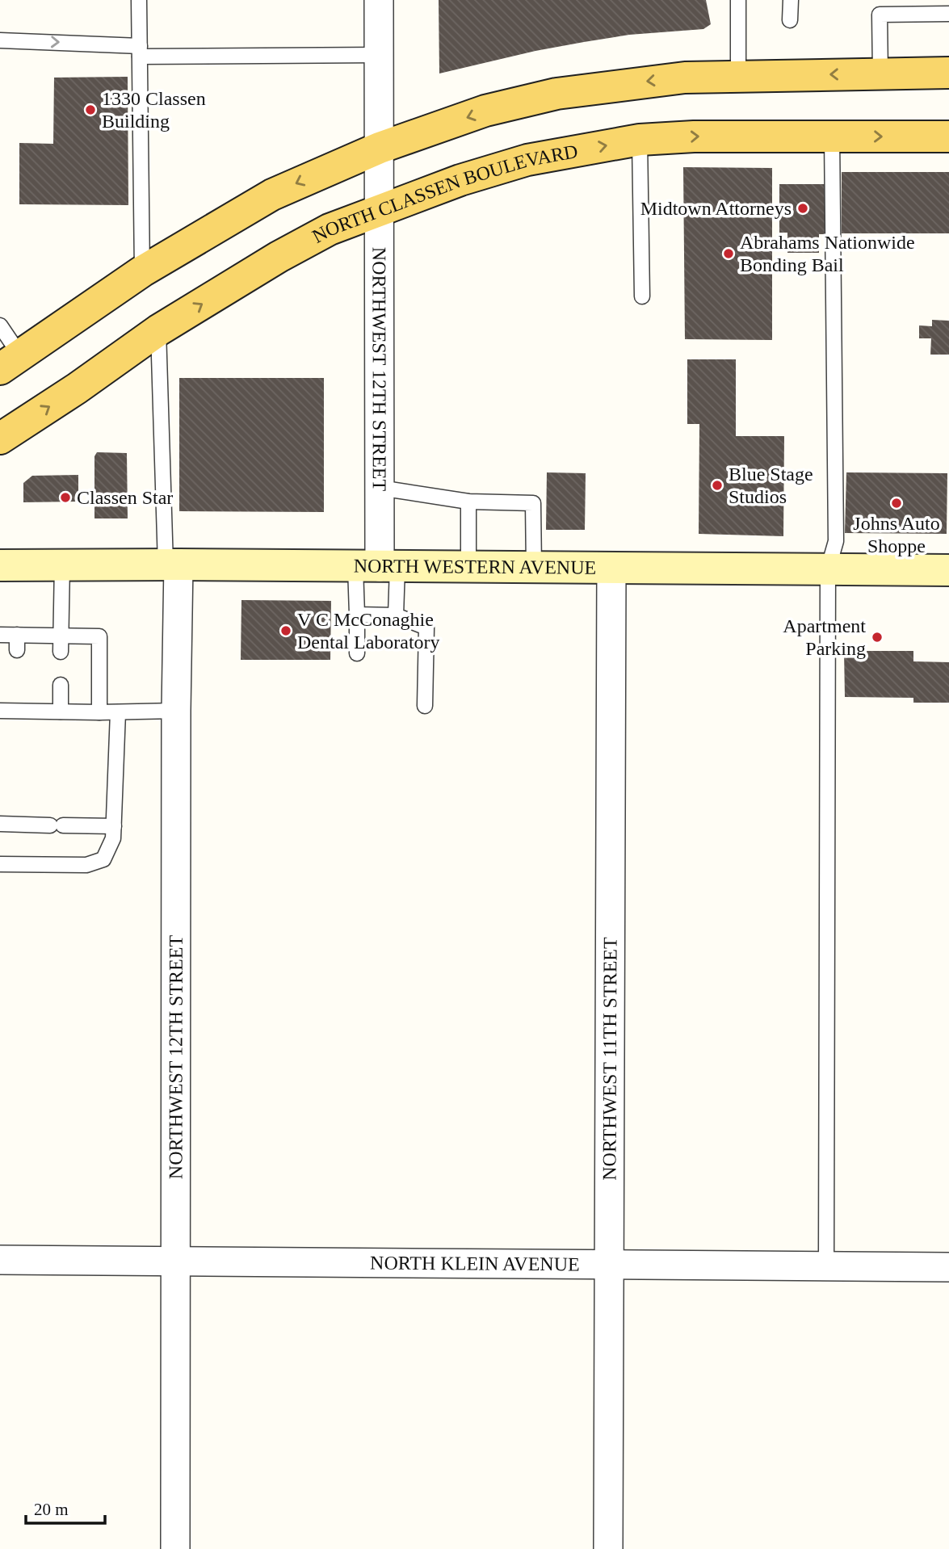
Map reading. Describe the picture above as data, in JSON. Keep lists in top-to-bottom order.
{
  "streets": {
    "main road": ["NORTH CLASSEN BOULEVARD"],
    "street": [
      "NORTHWEST 12TH STREET",
      "NORTH WESTERN AVENUE",
      "NORTHWEST 11TH STREET",
      "NORTH KLEIN AVENUE"
    ]
  },
  "crossings": [
    ["NORTH CLASSEN BOULEVARD", "NORTHWEST 12TH STREET"],
    ["NORTHWEST 12TH STREET", "NORTH WESTERN AVENUE"],
    ["NORTHWEST 12TH STREET", "NORTH KLEIN AVENUE"],
    ["NORTH WESTERN AVENUE", "NORTHWEST 11TH STREET"],
    ["NORTHWEST 11TH STREET", "NORTH KLEIN AVENUE"]
  ],
  "places": [
    "1330 Classen Building",
    "Midtown Attorneys",
    "Abrahams Nationwide Bonding Bail",
    "Blue Stage Studios",
    "Classen Star",
    "Johns Auto Shoppe",
    "V C McConaghie Dental Laboratory",
    "Apartment Parking"
  ],
  "scale_bar": "20 m"
}
